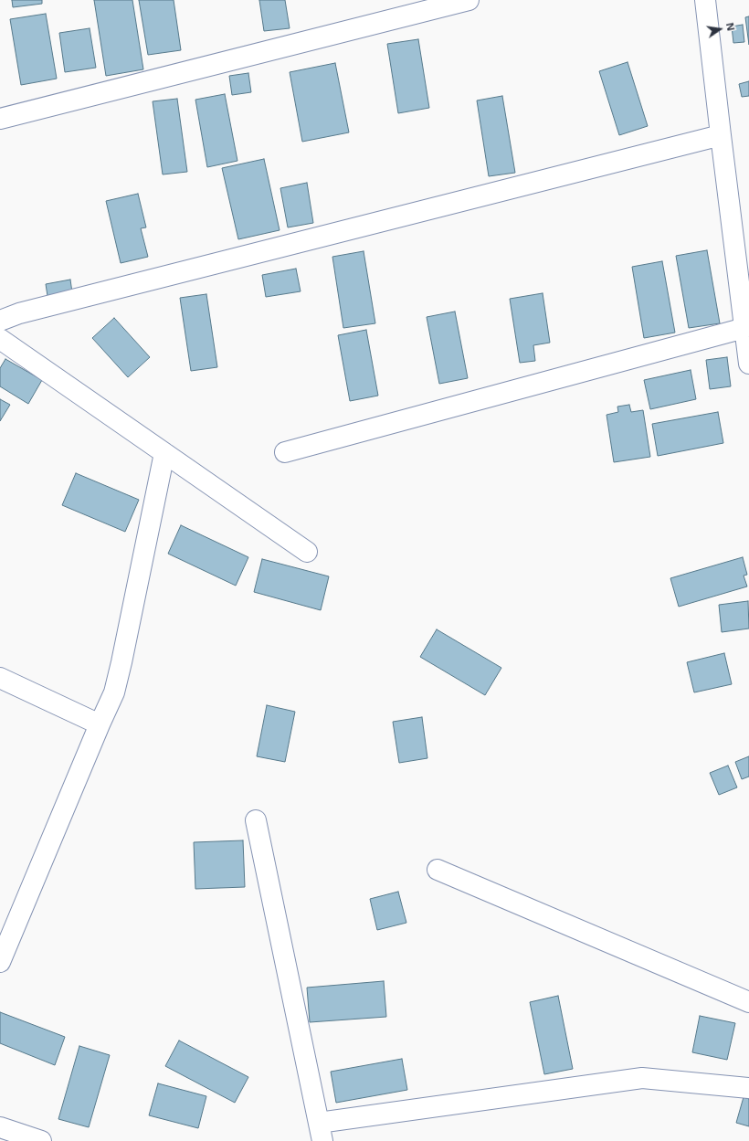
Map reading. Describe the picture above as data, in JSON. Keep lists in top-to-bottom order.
{
  "north": "right"
}
